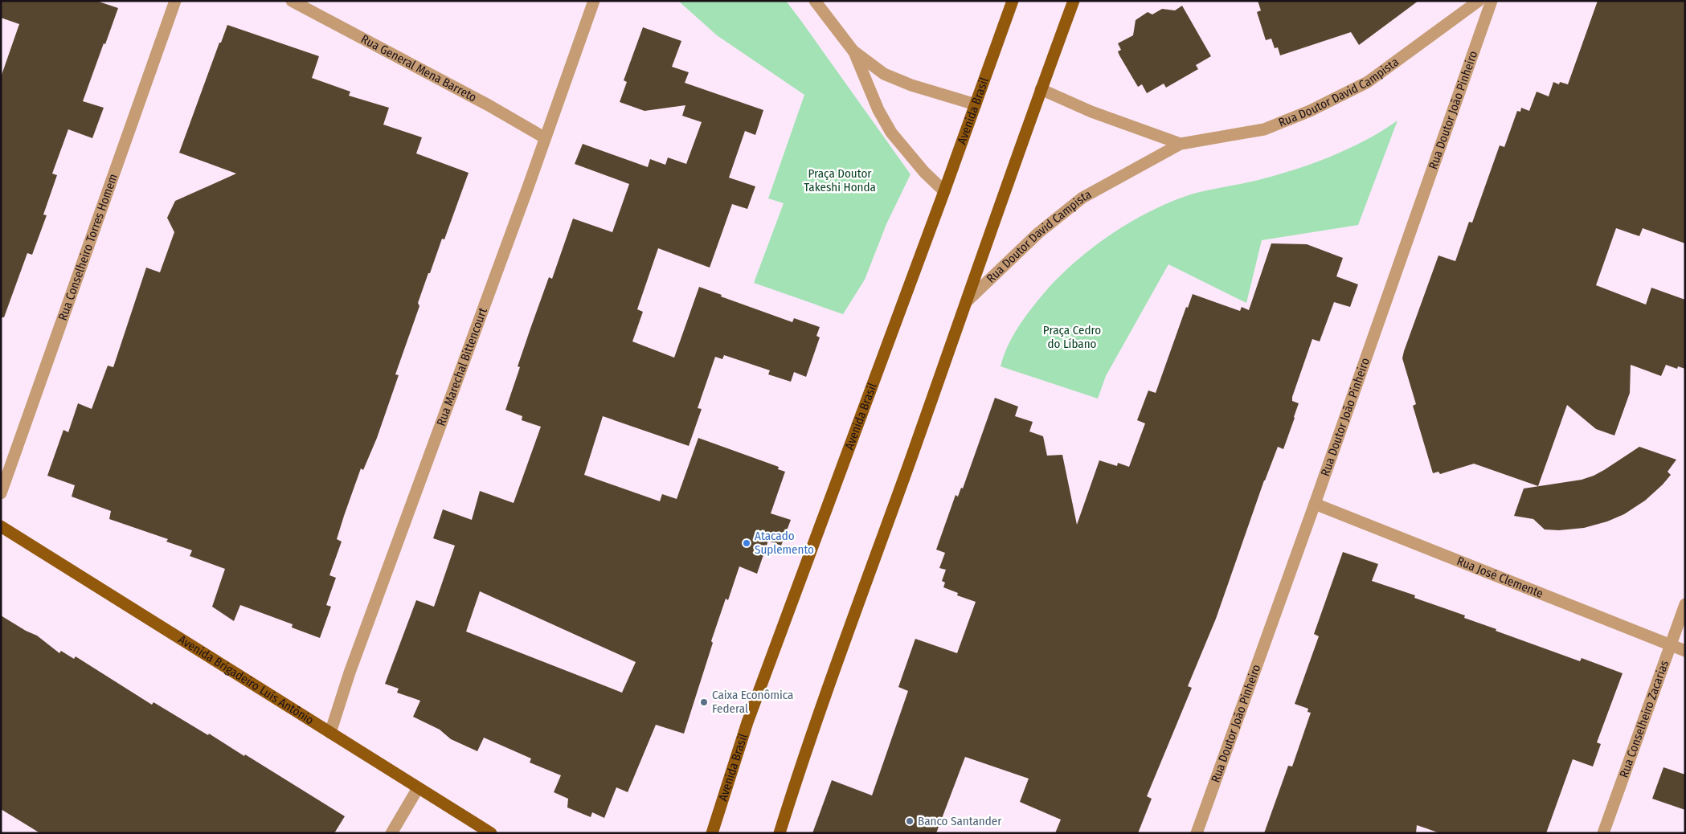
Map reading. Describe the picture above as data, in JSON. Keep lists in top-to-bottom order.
{
  "streets": {
    "main road": ["Avenida Brasil", "Avenida Brigadeiro Luís Antônio"],
    "street": [
      "Rua General Mena Barreto",
      "Rua Doutor David Campista",
      "Rua Doutor João Pinheiro",
      "Rua Conselheiro Torres Homem",
      "Rua Marechal Bittencourt",
      "Rua José Clemente",
      "Rua Conselheiro Zacarias"
    ]
  },
  "crossings": [
    ["Rua General Mena Barreto", "Rua Marechal Bittencourt"],
    ["Rua Doutor João Pinheiro", "Rua José Clemente"],
    ["Rua Marechal Bittencourt", "Avenida Brigadeiro Luís Antônio"],
    ["Rua José Clemente", "Rua Conselheiro Zacarias"]
  ],
  "parks": ["Praça Doutor Takeshi Honda", "Praça Cedro do Líbano"],
  "places": ["Atacado Suplemento", "Caixa Econômica Federal", "Banco Santander"]
}
